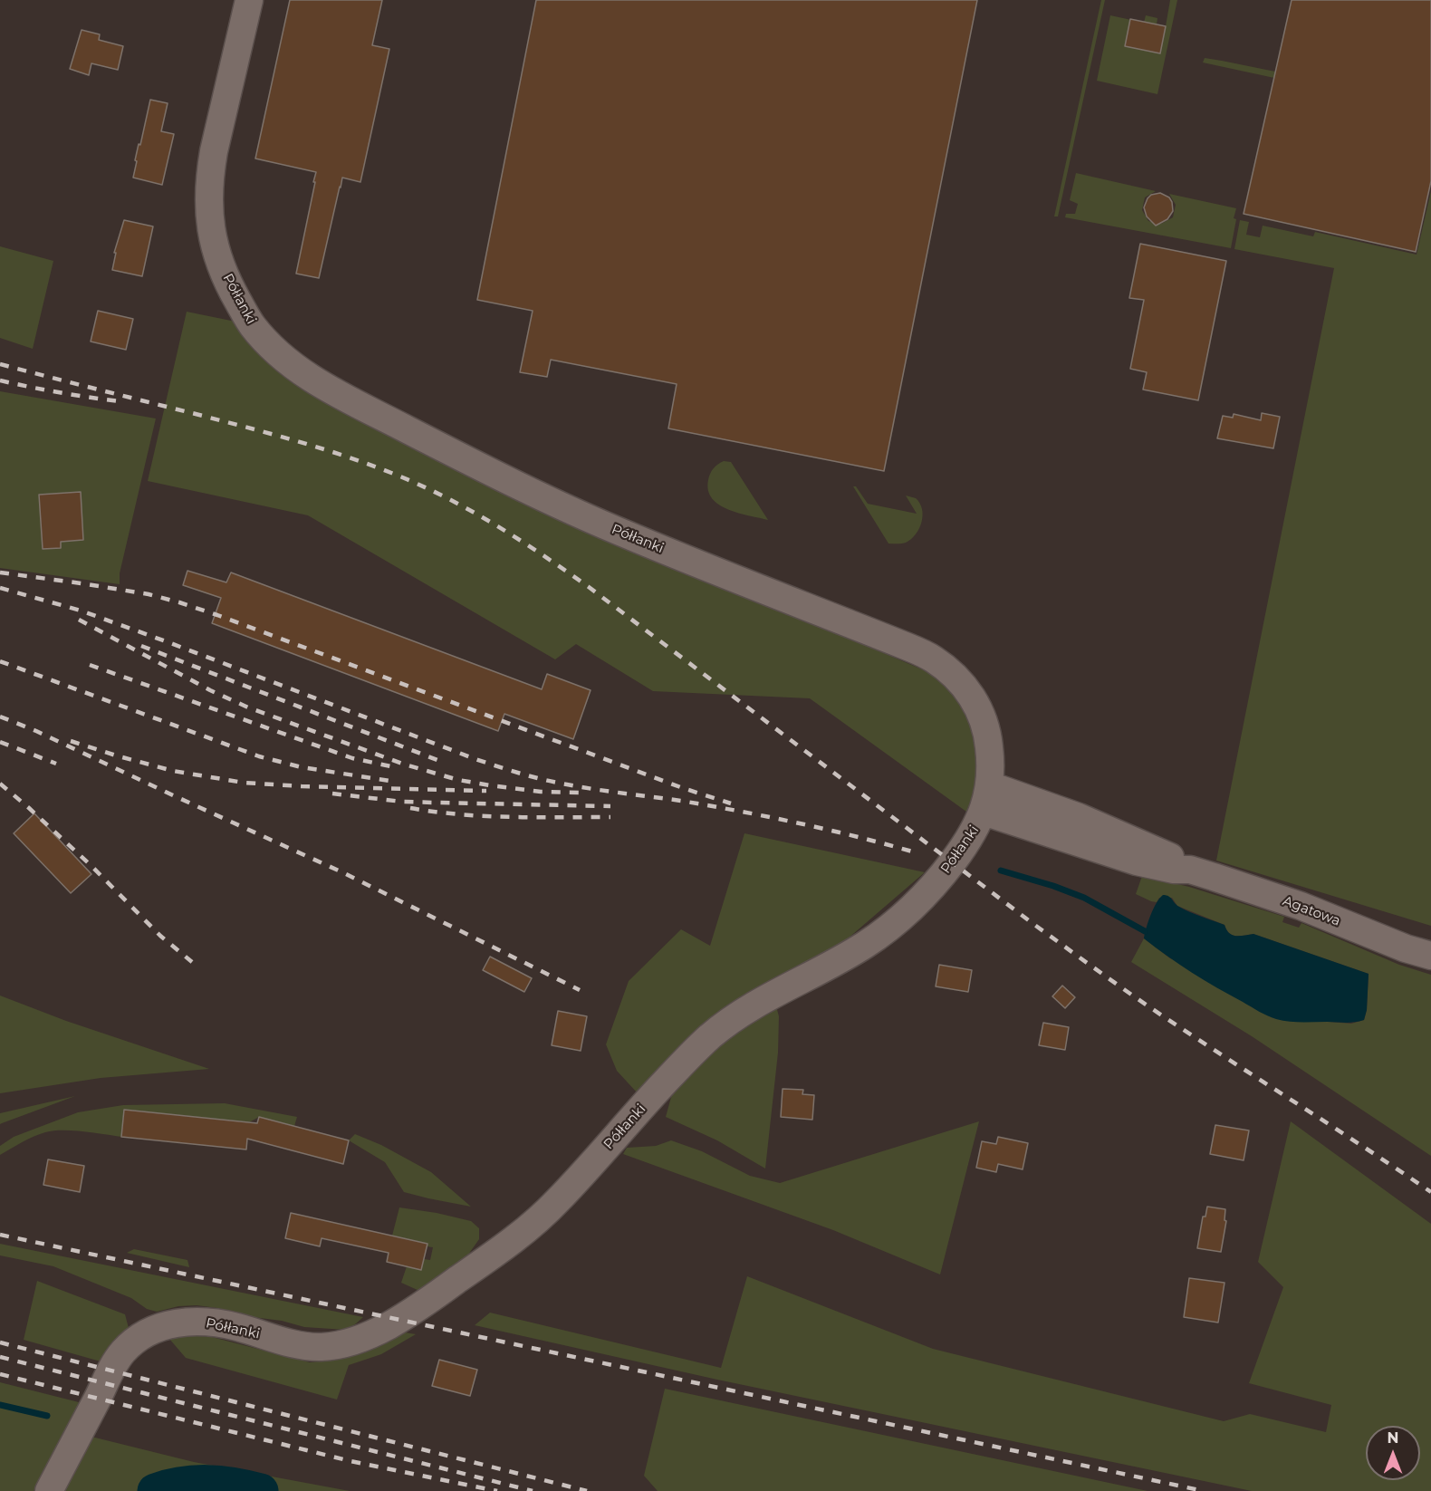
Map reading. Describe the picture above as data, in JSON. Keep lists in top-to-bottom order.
{
  "streets": {
    "street": ["Półłanki", "Agatowa"]
  },
  "crossings": [
    ["Półłanki", "Agatowa"]
  ],
  "north": "top"
}
